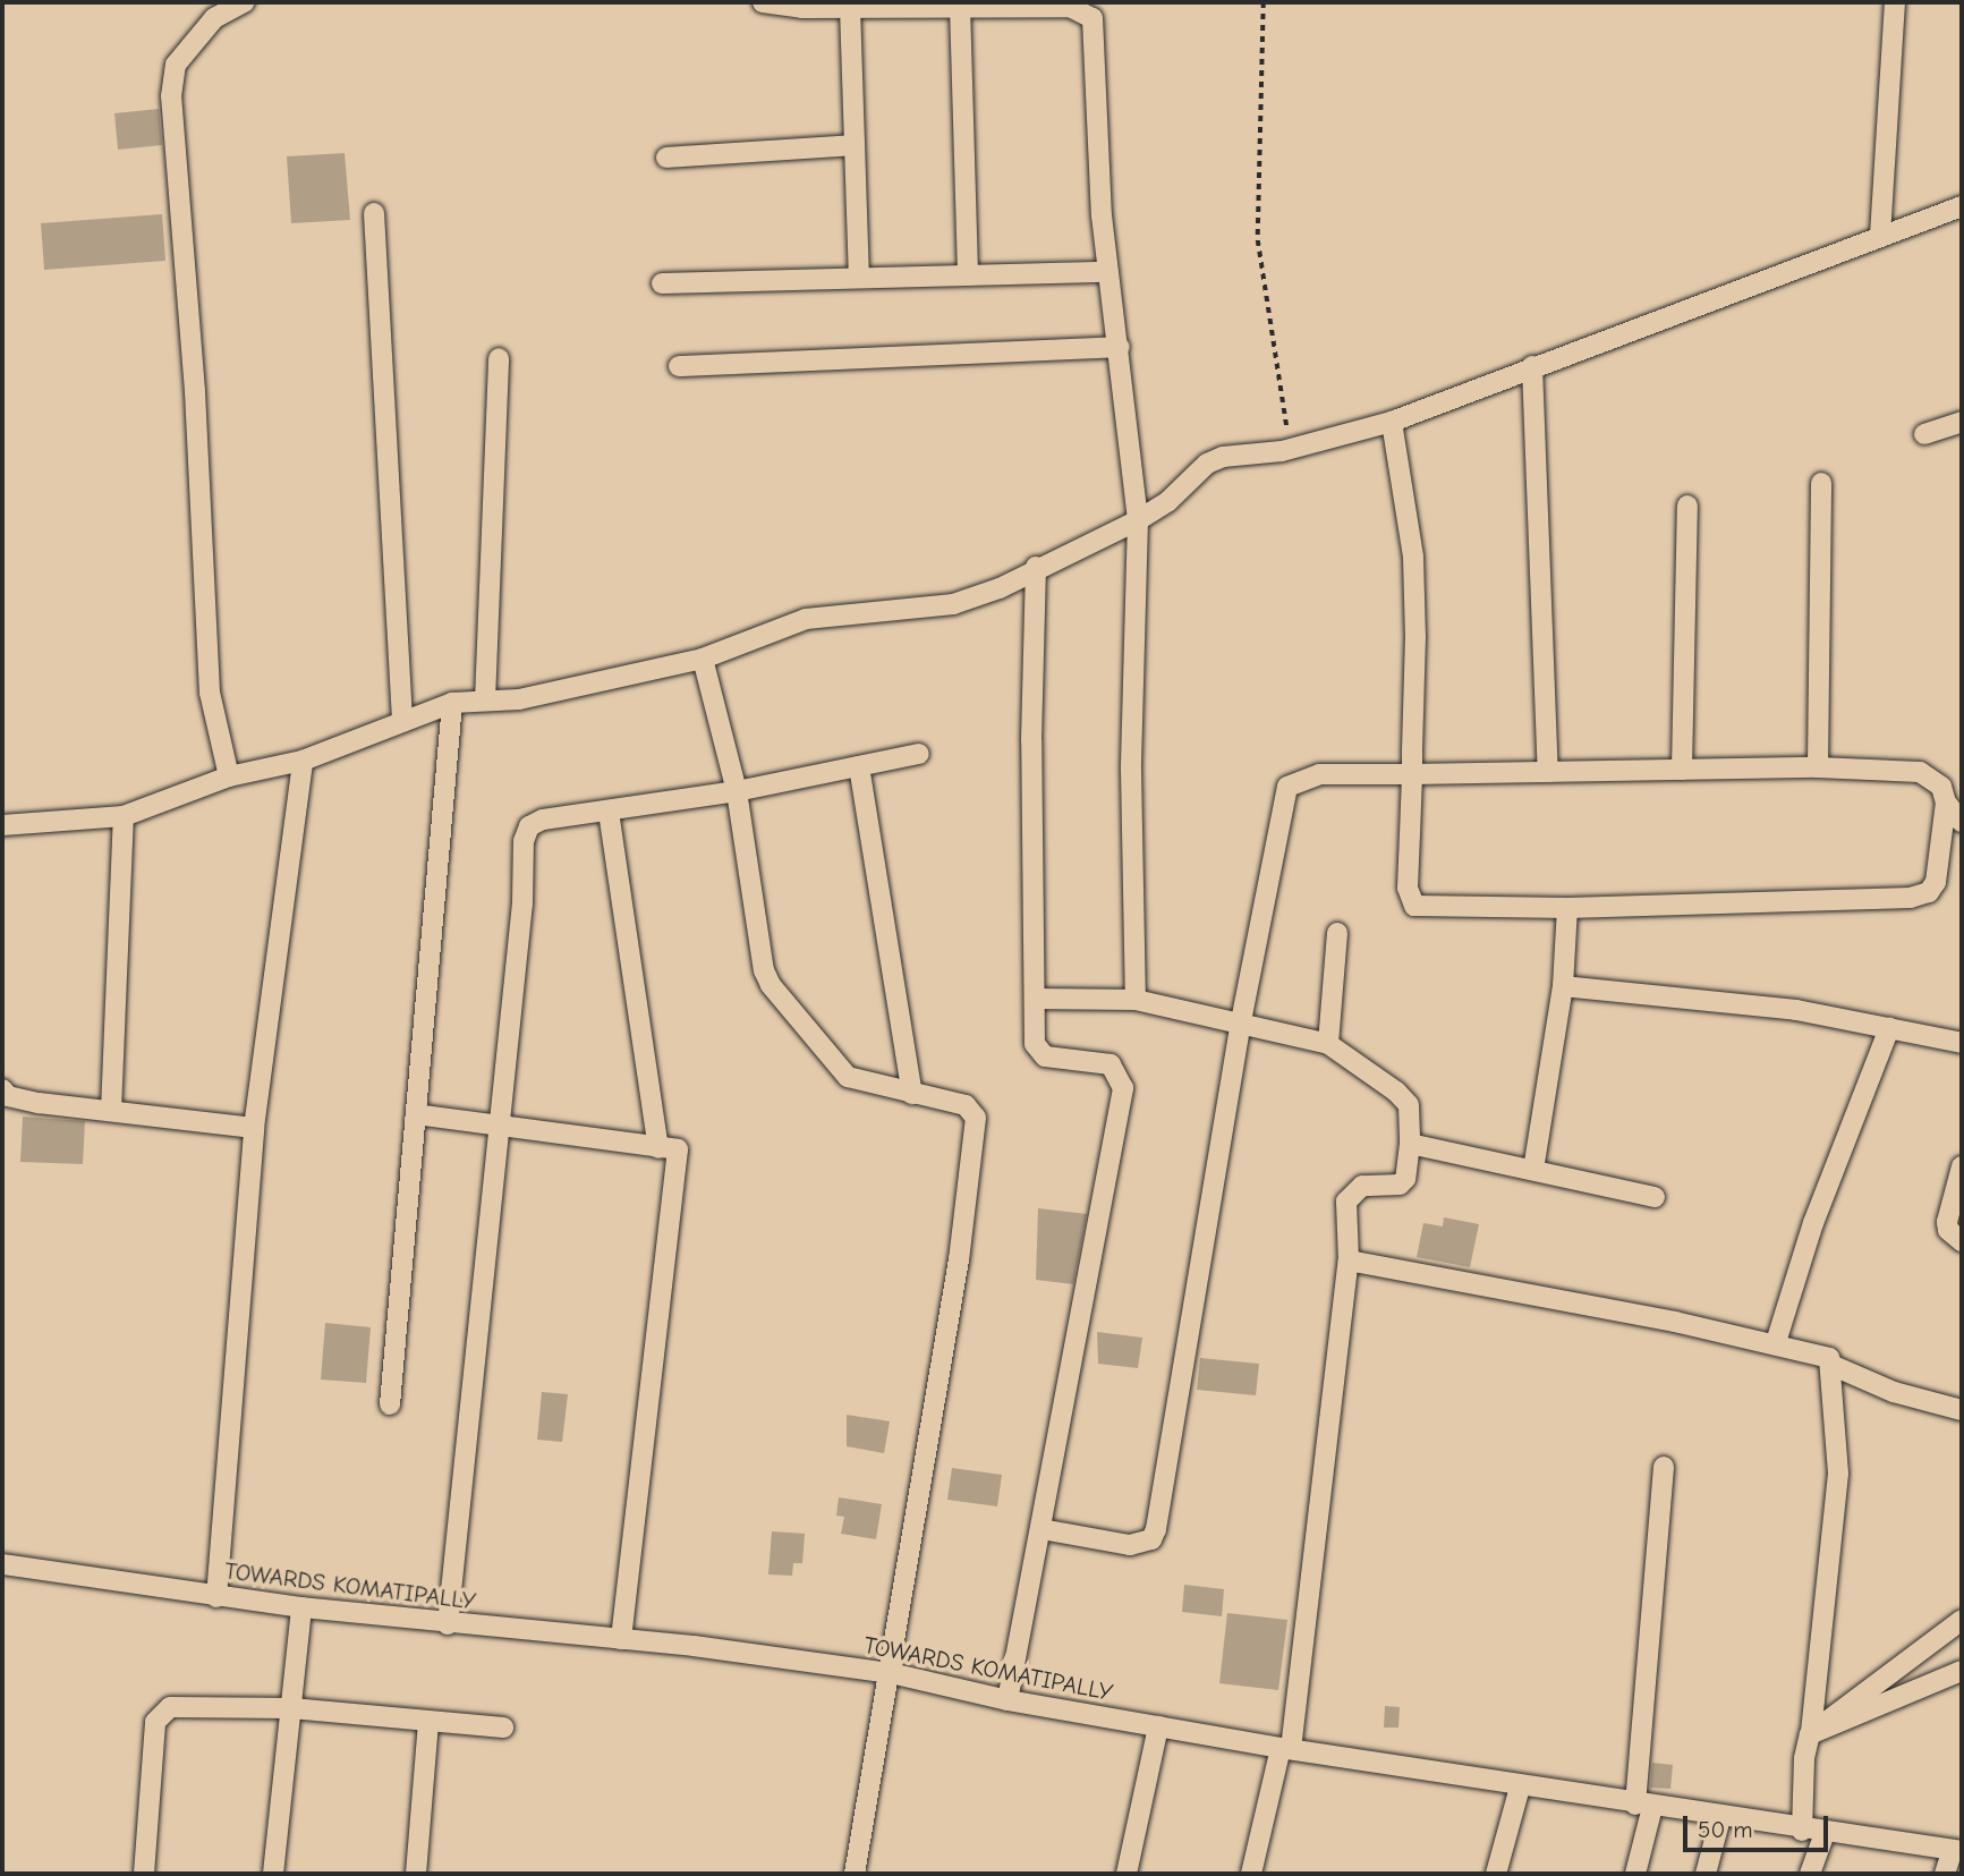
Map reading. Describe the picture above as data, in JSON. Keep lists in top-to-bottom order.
{
  "streets": {
    "street": ["TOWARDS KOMATIPALLY"]
  },
  "scale_bar": "50 m"
}
